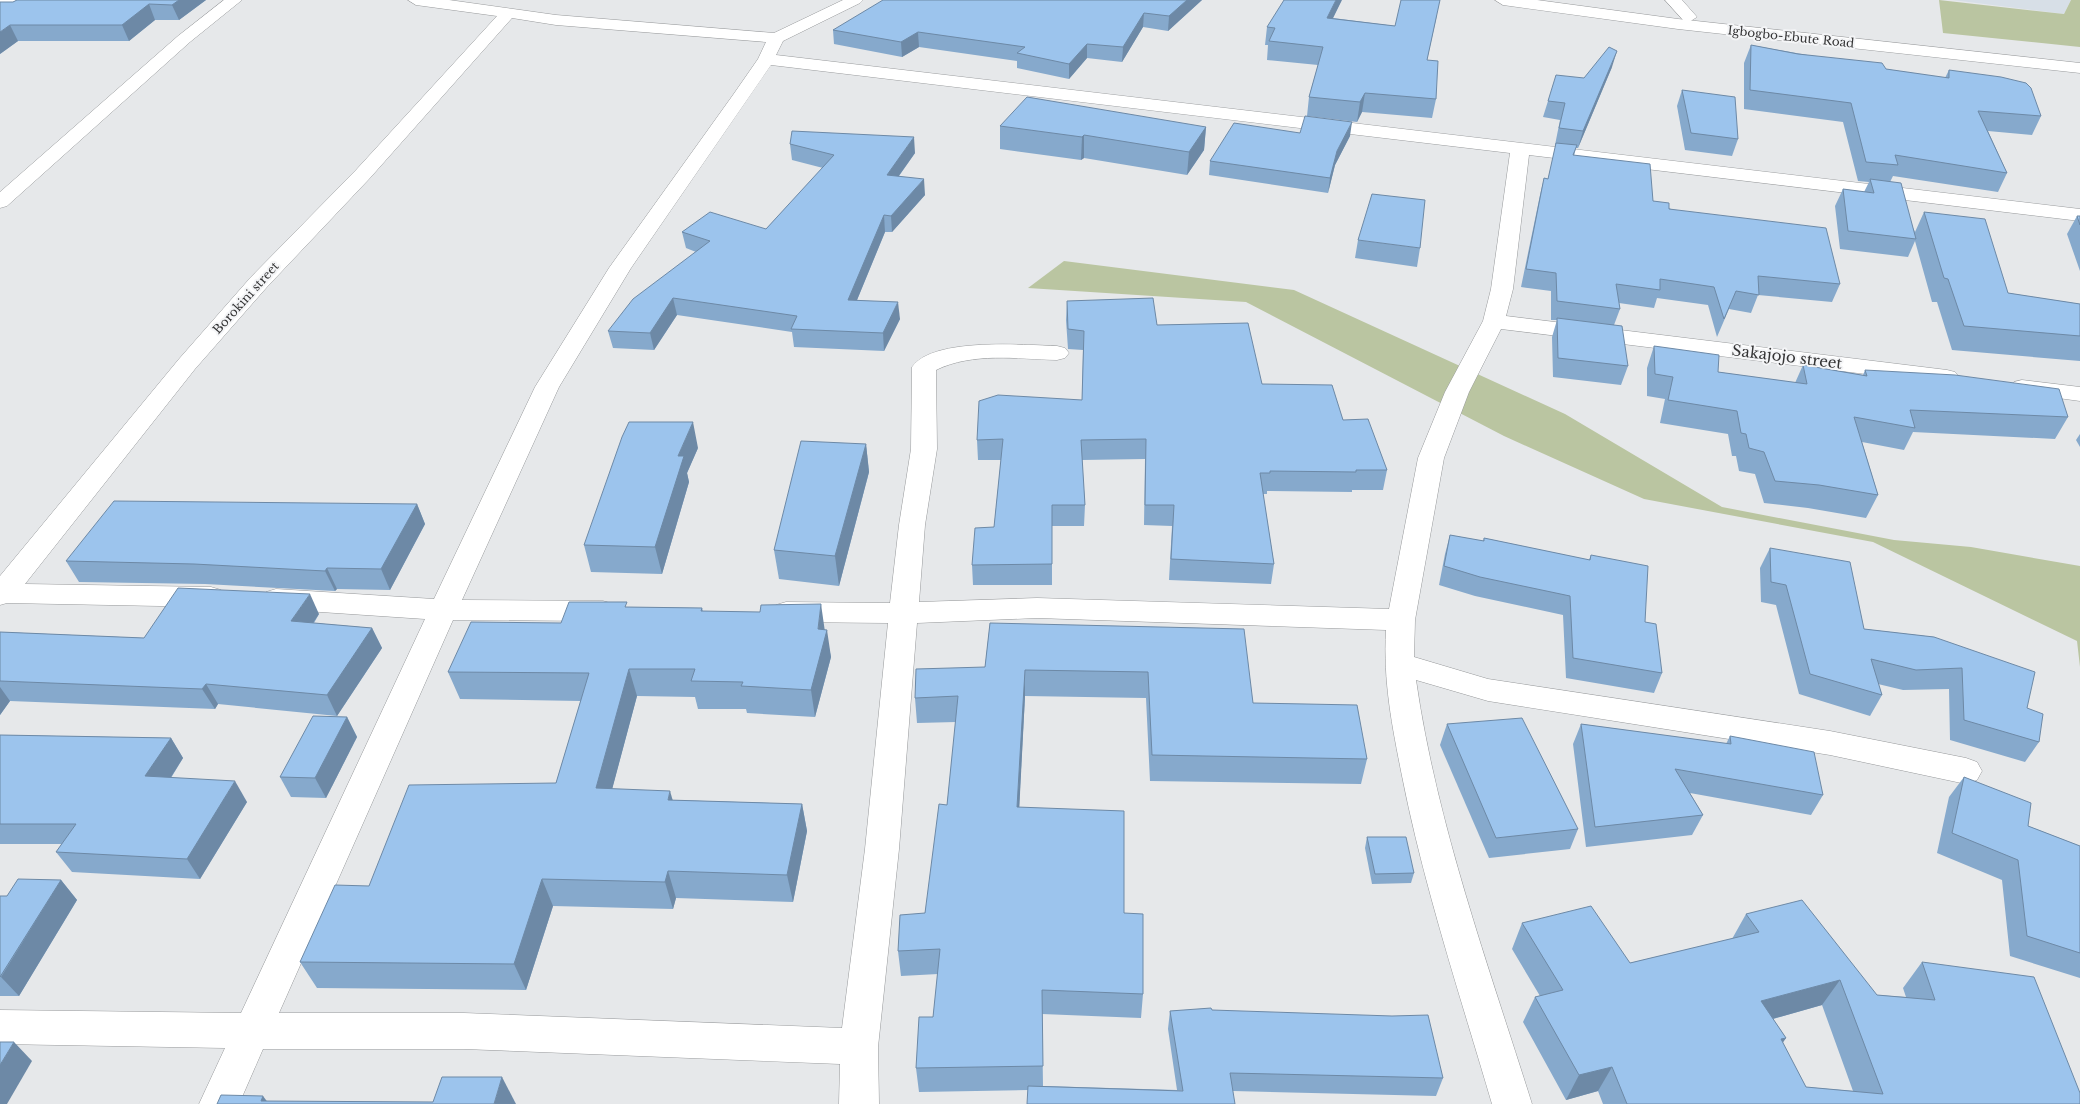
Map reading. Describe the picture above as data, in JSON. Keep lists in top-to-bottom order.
{
  "streets": {
    "street": ["Igbogbo-Ebute Road", "Borokini street", "Sakajojo street"]
  }
}
